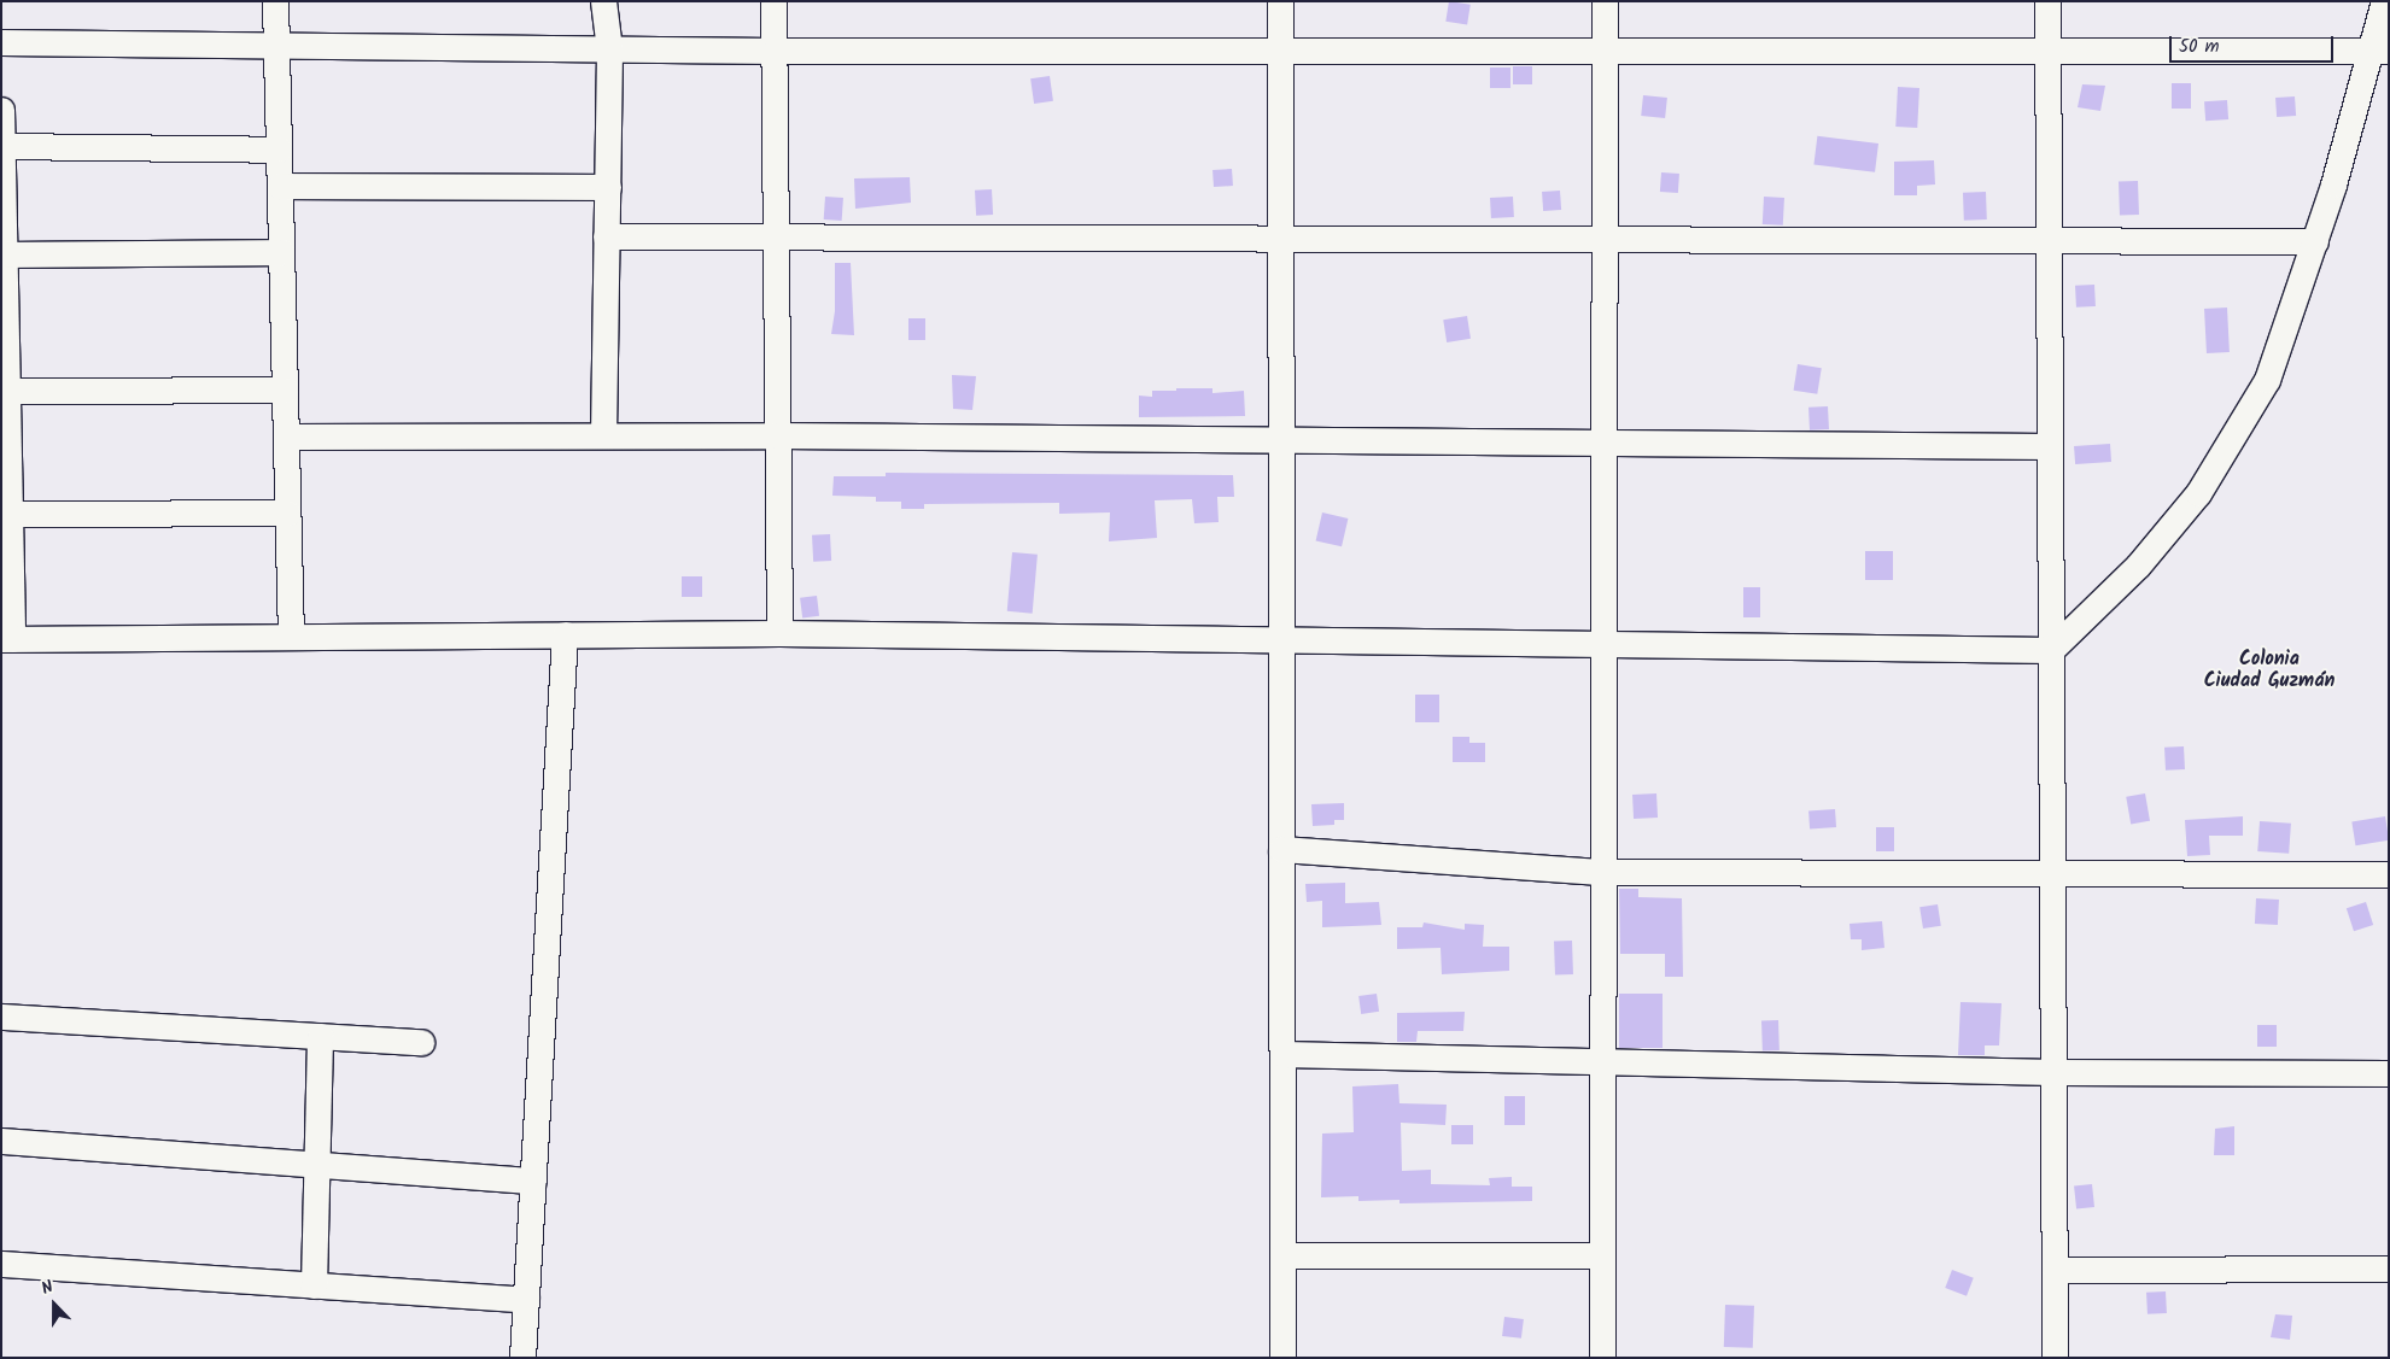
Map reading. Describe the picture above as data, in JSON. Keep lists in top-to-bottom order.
{
  "districts": ["Colonia Ciudad Guzmán"],
  "scale_bar": "50 m",
  "north": "top"
}
